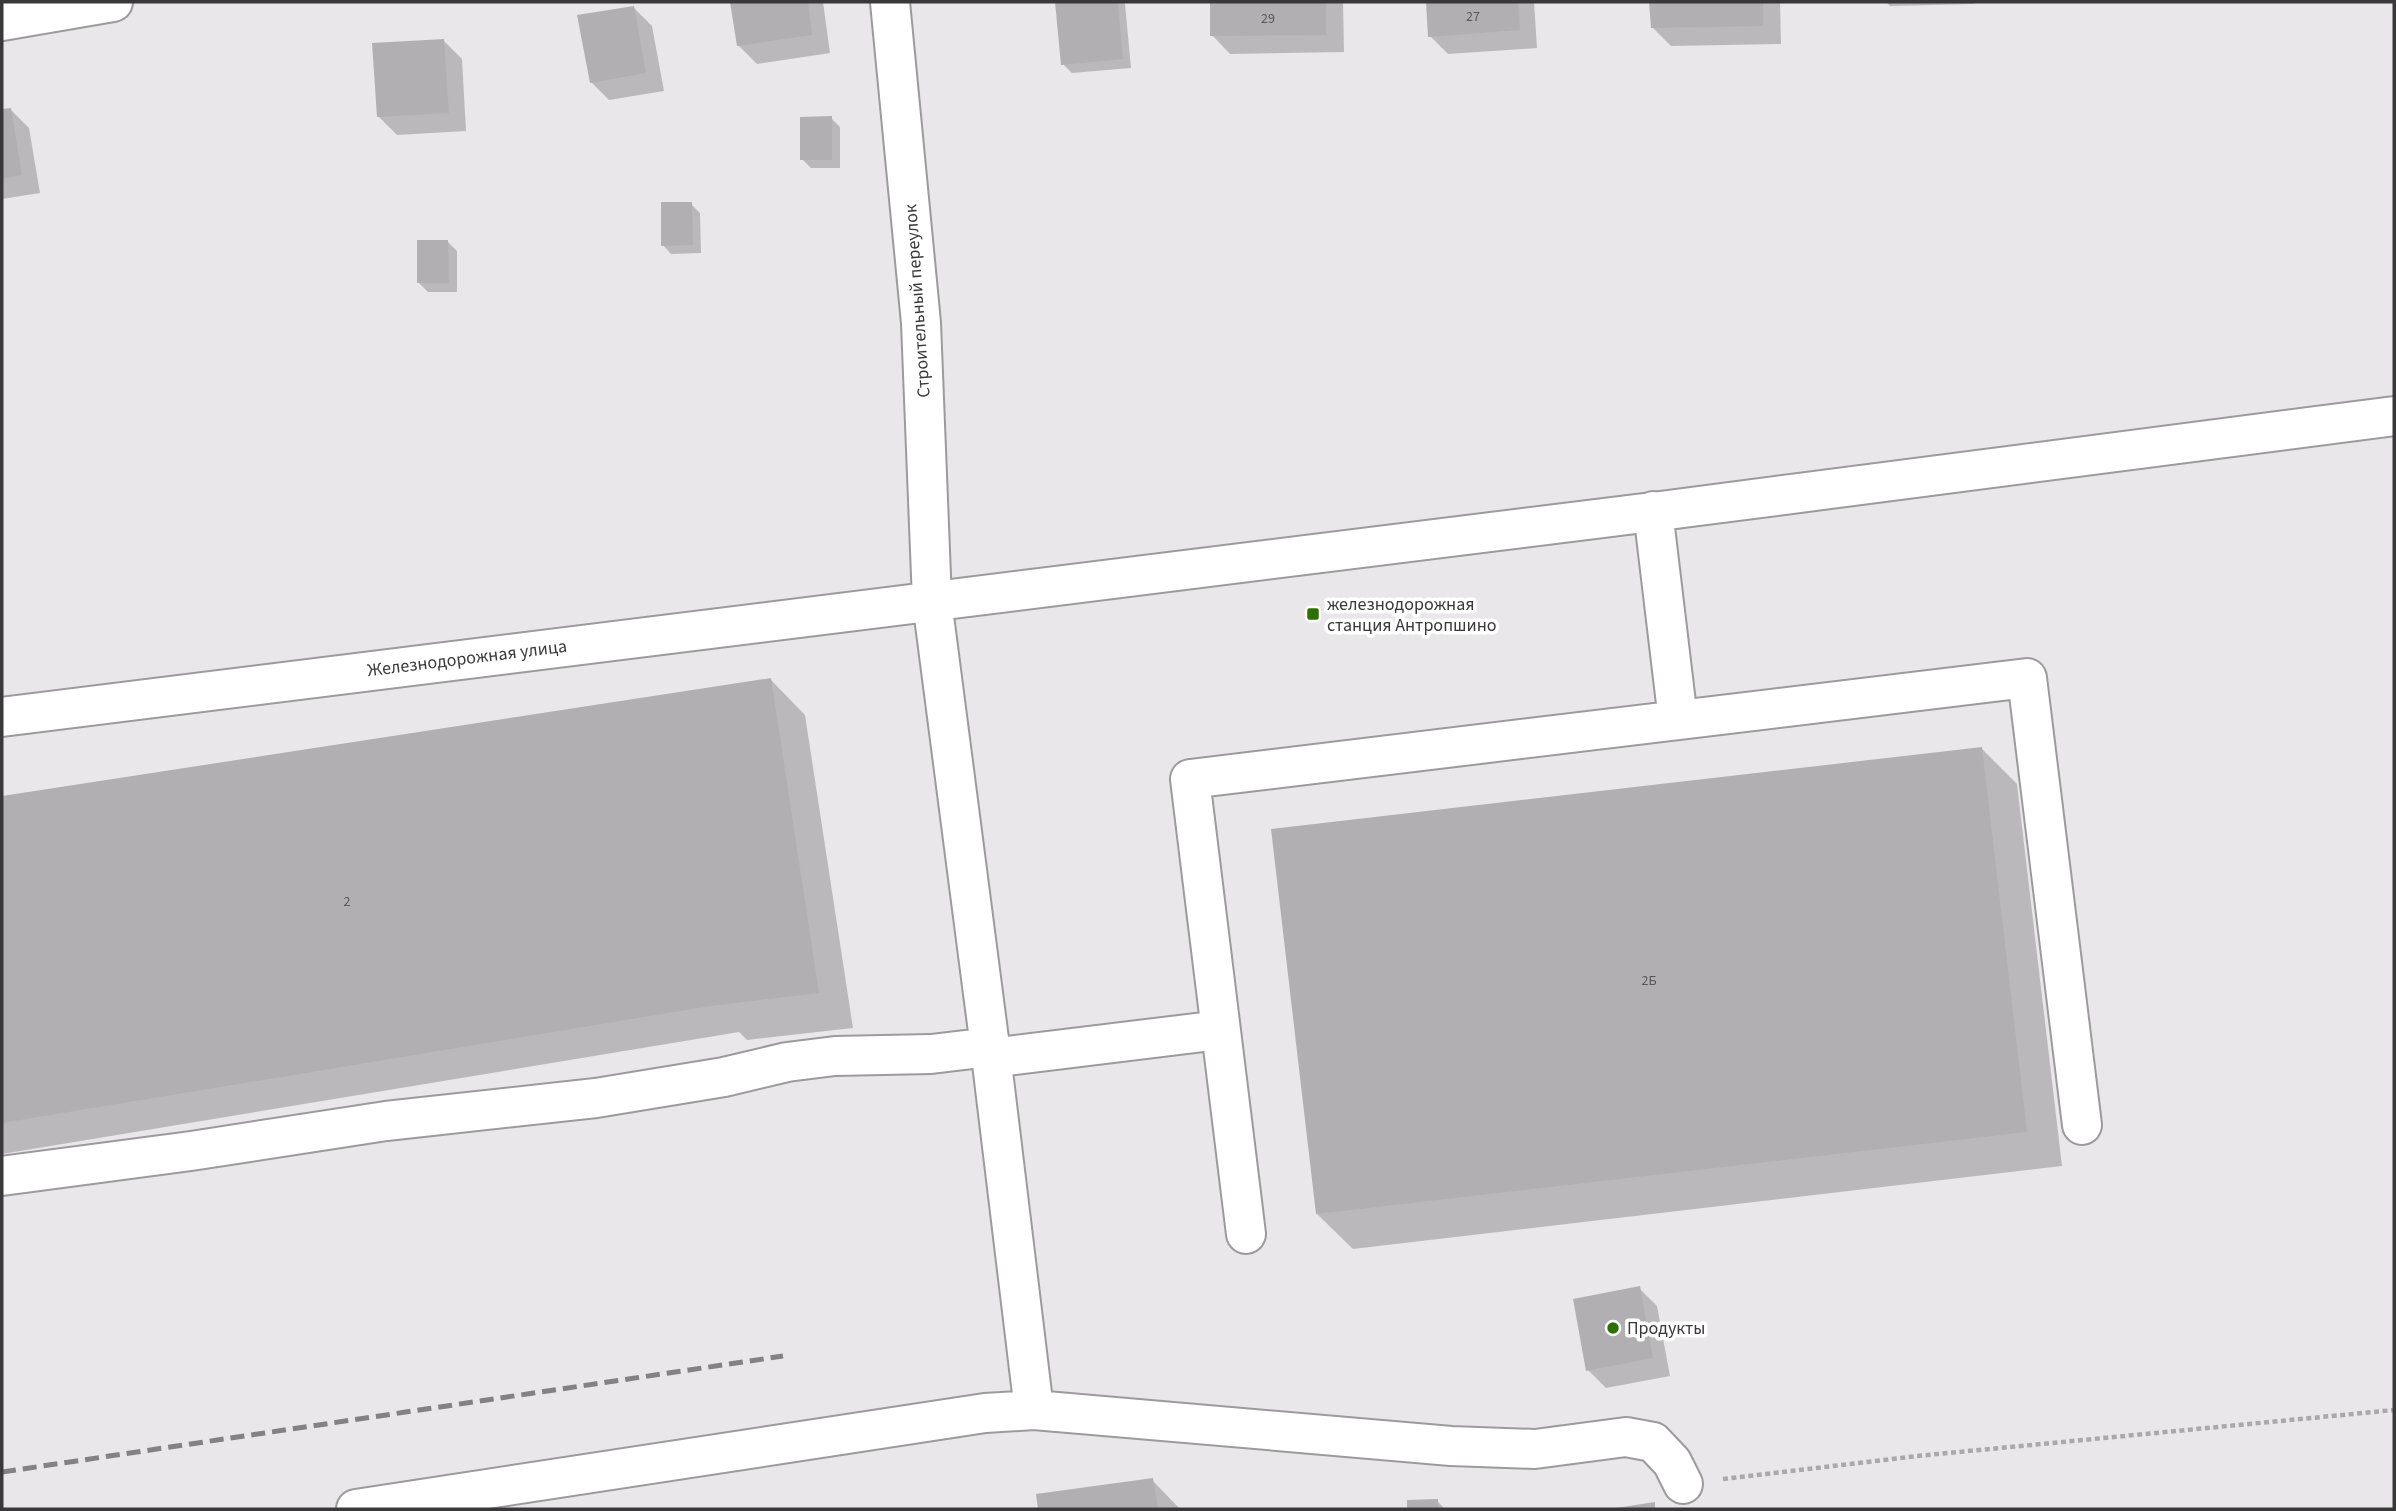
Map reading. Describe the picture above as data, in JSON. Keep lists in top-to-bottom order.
{
  "streets": {
    "street": ["Строительный переулок", "Железнодорожная улица"]
  },
  "crossings": [
    ["Строительный переулок", "Железнодорожная улица"]
  ],
  "places": {
    "transit": ["железнодорожная станция Антропшино"],
    "other": ["Продукты"]
  },
  "house_numbers": [
    "27",
    "29",
    "2",
    "2Б"
  ]
}
